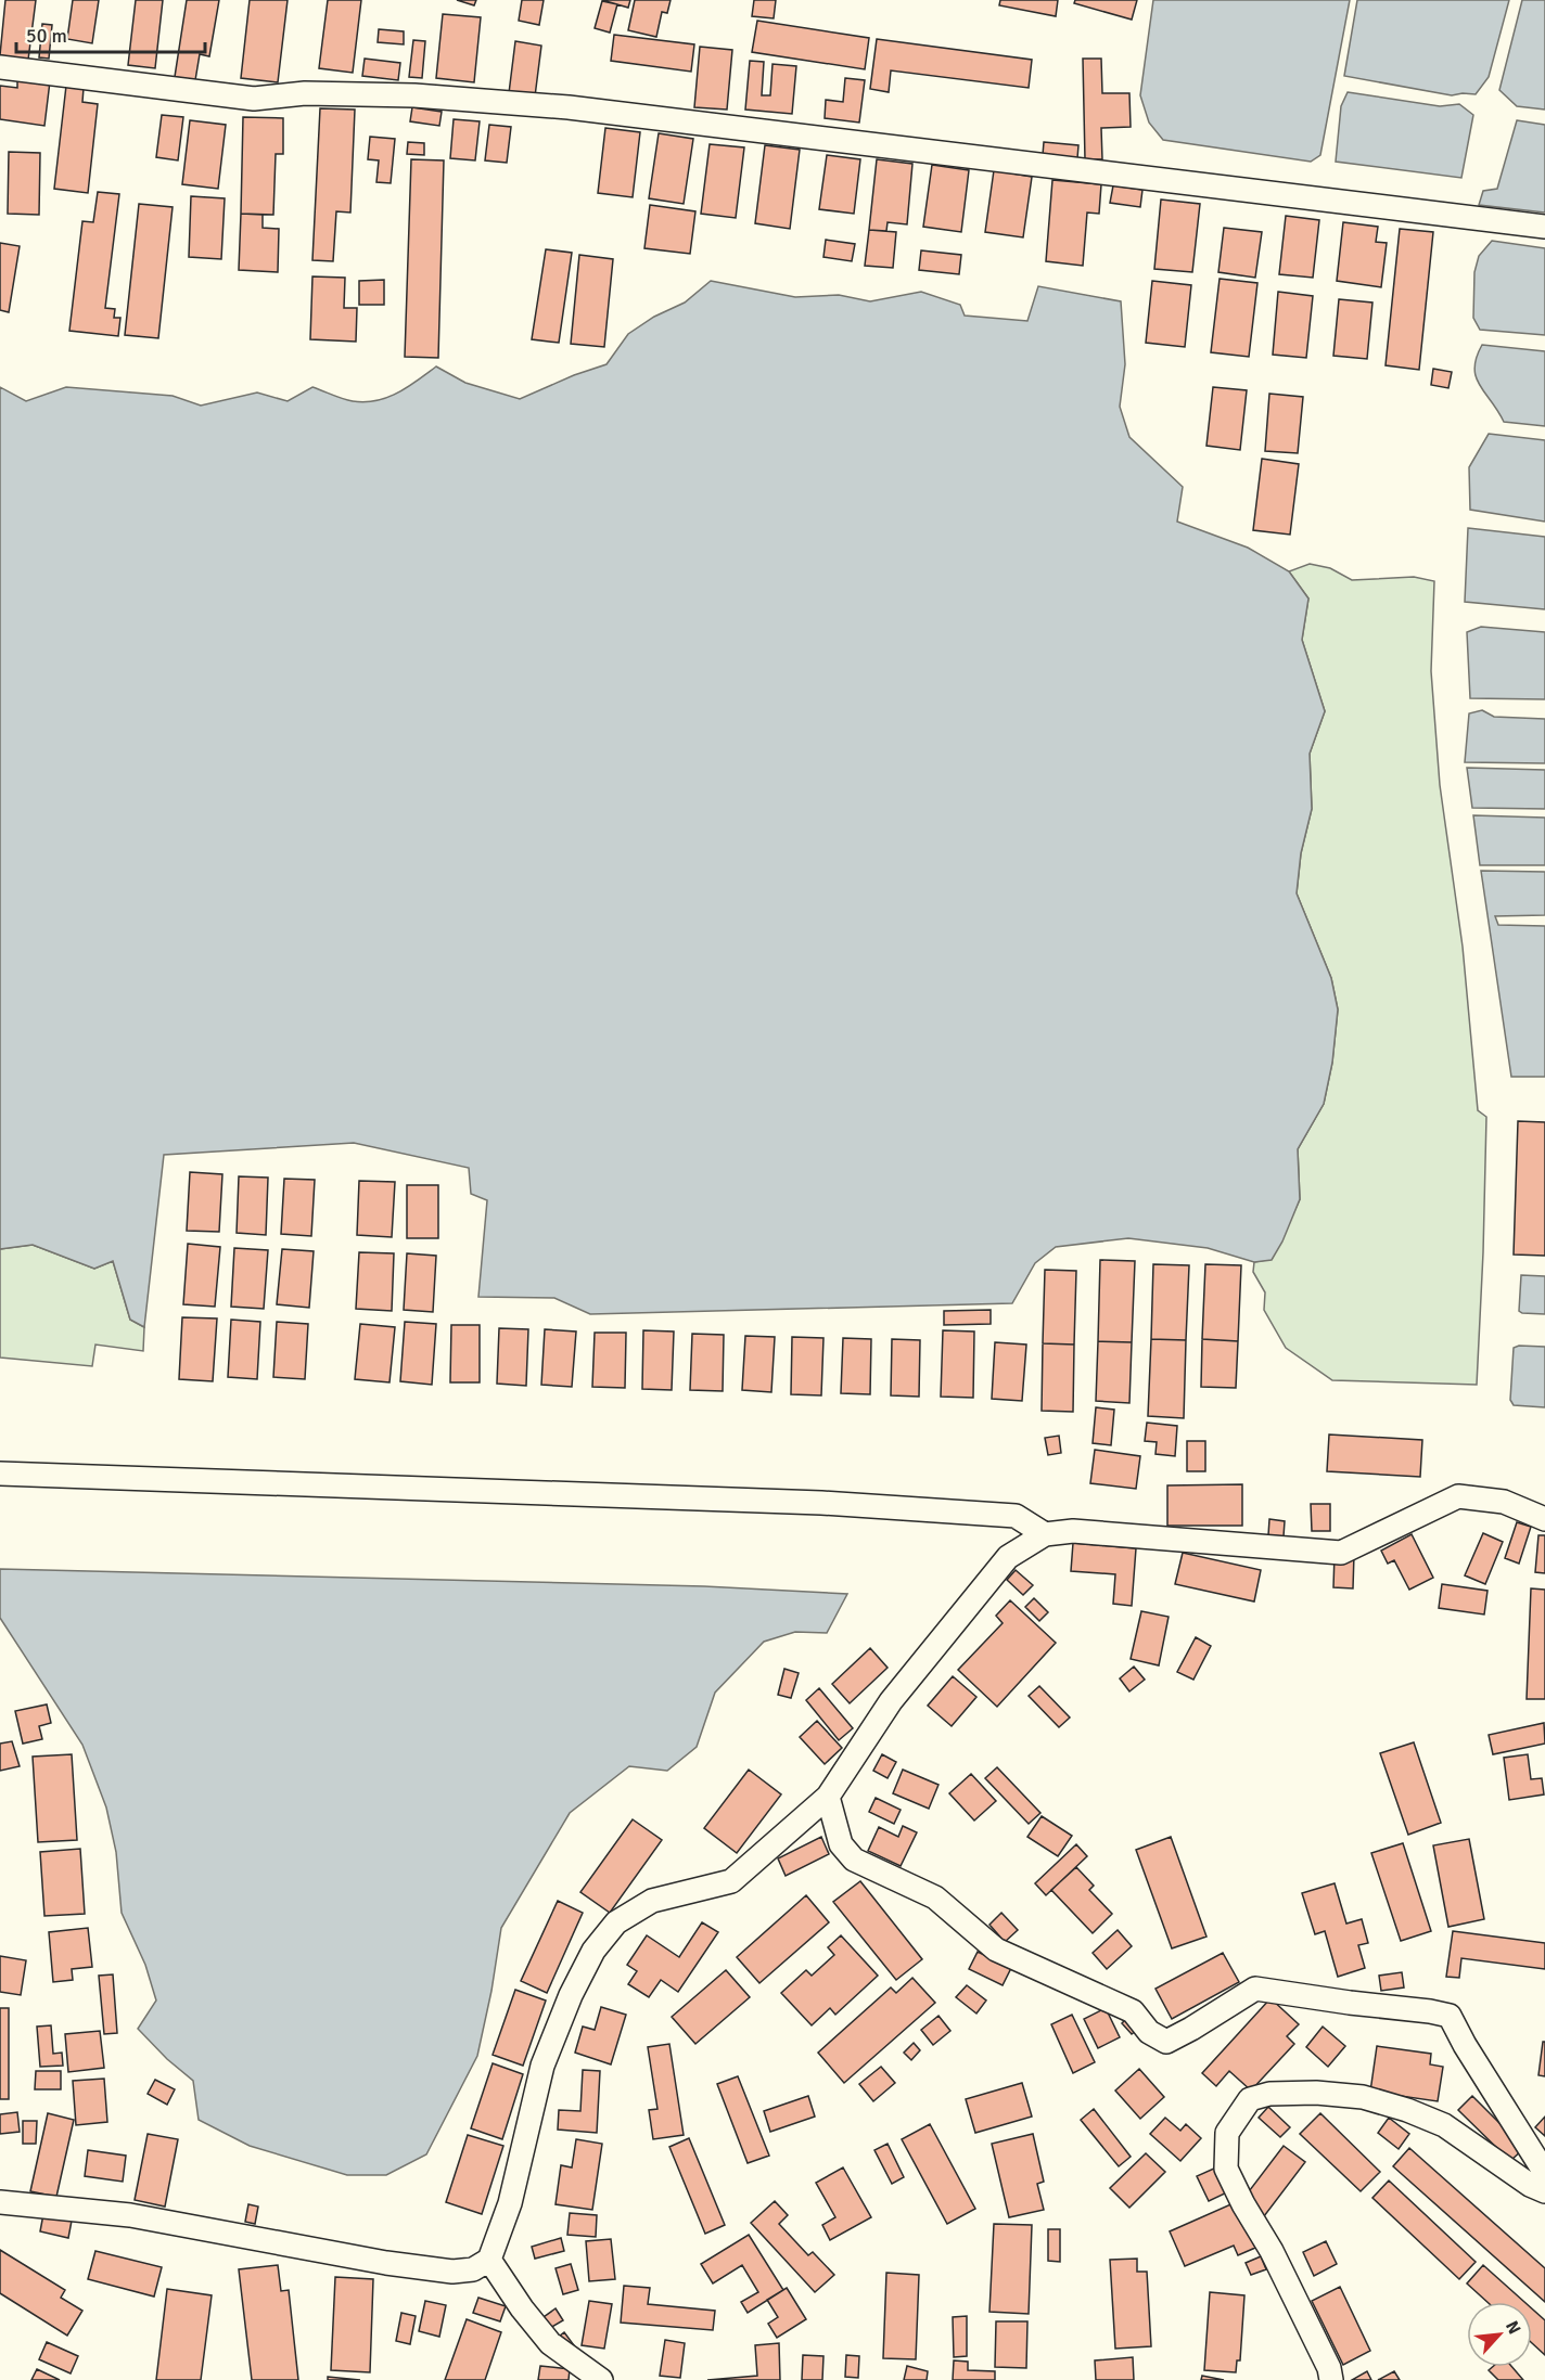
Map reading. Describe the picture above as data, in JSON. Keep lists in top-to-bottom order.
{
  "scale_bar": "50 m",
  "north": "top right"
}
